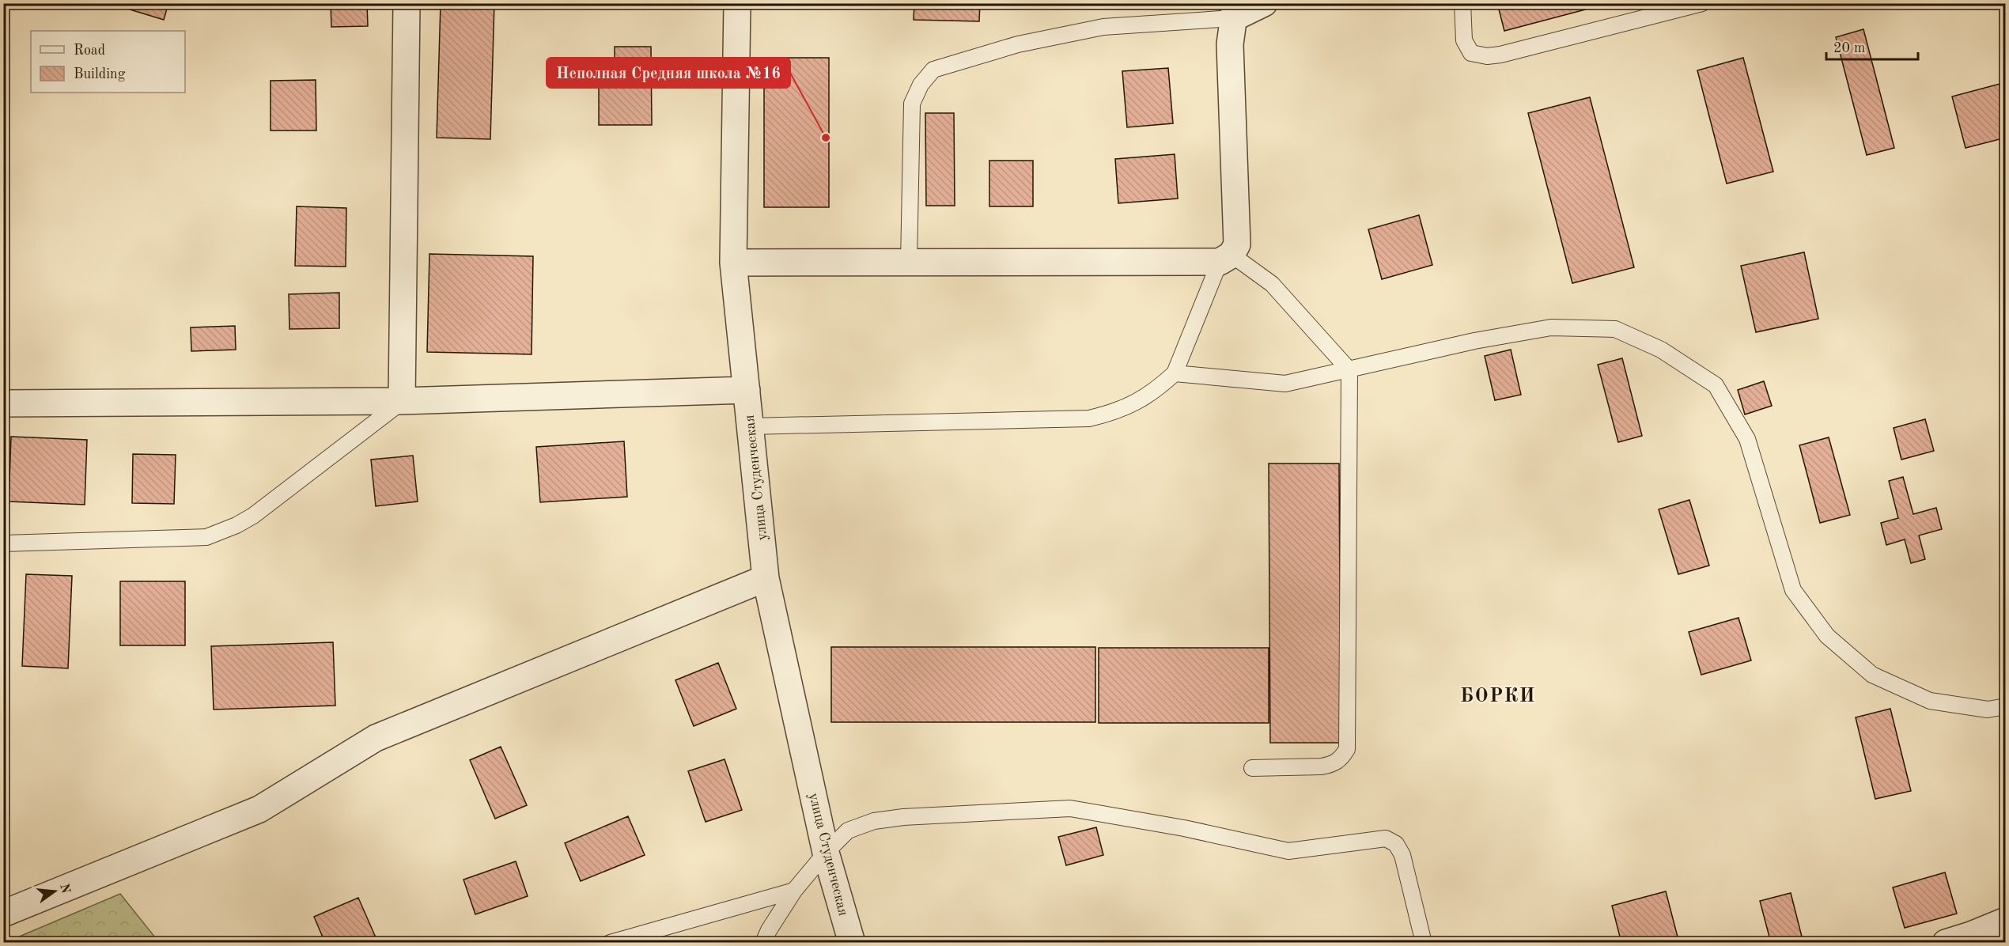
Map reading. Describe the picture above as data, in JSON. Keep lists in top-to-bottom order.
{
  "streets": {
    "street": ["улица Студенческая"]
  },
  "districts": ["БОРКИ"],
  "places": ["Неполная Средняя школа №16"],
  "legend": ["Road", "Building"],
  "scale_bar": "20 m",
  "north": "right"
}
